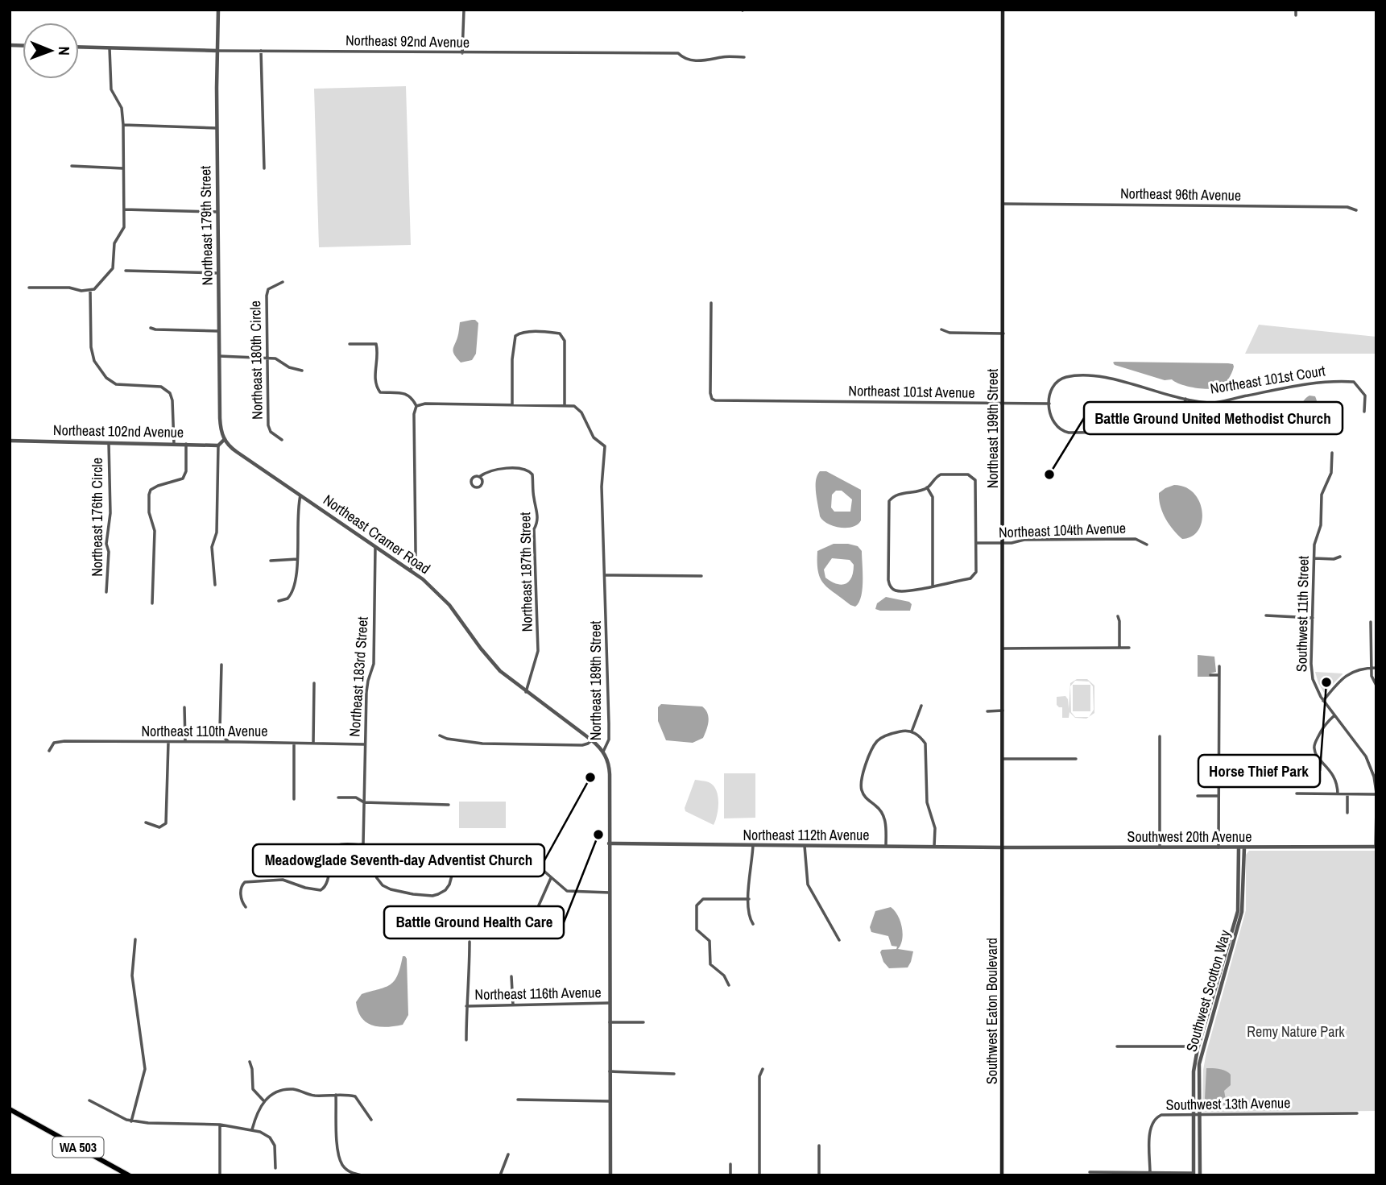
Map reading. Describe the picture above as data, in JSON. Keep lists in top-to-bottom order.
{
  "streets": {
    "highway": ["WA 503"],
    "main road": ["Northeast 199th Street", "Southwest Eaton Boulevard"],
    "street": [
      "Northeast 92nd Avenue",
      "Northeast 96th Avenue",
      "Northeast 179th Street",
      "Northeast 180th Circle",
      "Northeast 101st Court",
      "Northeast 101st Avenue",
      "Northeast 102nd Avenue",
      "Northeast 176th Circle",
      "Northeast 104th Avenue",
      "Northeast Cramer Road",
      "Northeast 187th Street",
      "Southwest 11th Street",
      "Northeast 183rd Street",
      "Northeast 189th Street",
      "Northeast 110th Avenue",
      "Northeast 112th Avenue",
      "Southwest 20th Avenue",
      "Southwest Scotton Way",
      "Northeast 116th Avenue",
      "Southwest 13th Avenue"
    ]
  },
  "crossings": [
    ["Northeast 92nd Avenue", "Northeast 179th Street"],
    ["Northeast 96th Avenue", "Northeast 199th Street"],
    ["Northeast 179th Street", "Northeast Cramer Road"],
    ["Northeast 101st Avenue", "Northeast 199th Street"],
    ["Northeast 199th Street", "Northeast 104th Avenue"],
    ["Northeast 199th Street", "Northeast 112th Avenue"],
    ["Northeast 199th Street", "Southwest 20th Avenue"],
    ["Northeast 199th Street", "Southwest Eaton Boulevard"],
    ["Northeast 102nd Avenue", "Northeast 176th Circle"],
    ["Northeast Cramer Road", "Northeast 187th Street"],
    ["Northeast Cramer Road", "Northeast 183rd Street"],
    ["Northeast Cramer Road", "Northeast 189th Street"],
    ["Northeast 183rd Street", "Northeast 110th Avenue"],
    ["Northeast 189th Street", "Northeast 112th Avenue"],
    ["Northeast 189th Street", "Northeast 116th Avenue"],
    ["Northeast 112th Avenue", "Southwest 20th Avenue"],
    ["Northeast 112th Avenue", "Southwest Eaton Boulevard"],
    ["Southwest 20th Avenue", "Southwest Scotton Way"],
    ["Southwest 20th Avenue", "Southwest Eaton Boulevard"],
    ["Southwest Scotton Way", "Southwest 13th Avenue"]
  ],
  "parks": ["Remy Nature Park"],
  "places": [
    "Battle Ground United Methodist Church",
    "Horse Thief Park",
    "Meadowglade Seventh-day Adventist Church",
    "Battle Ground Health Care"
  ],
  "north": "right"
}
